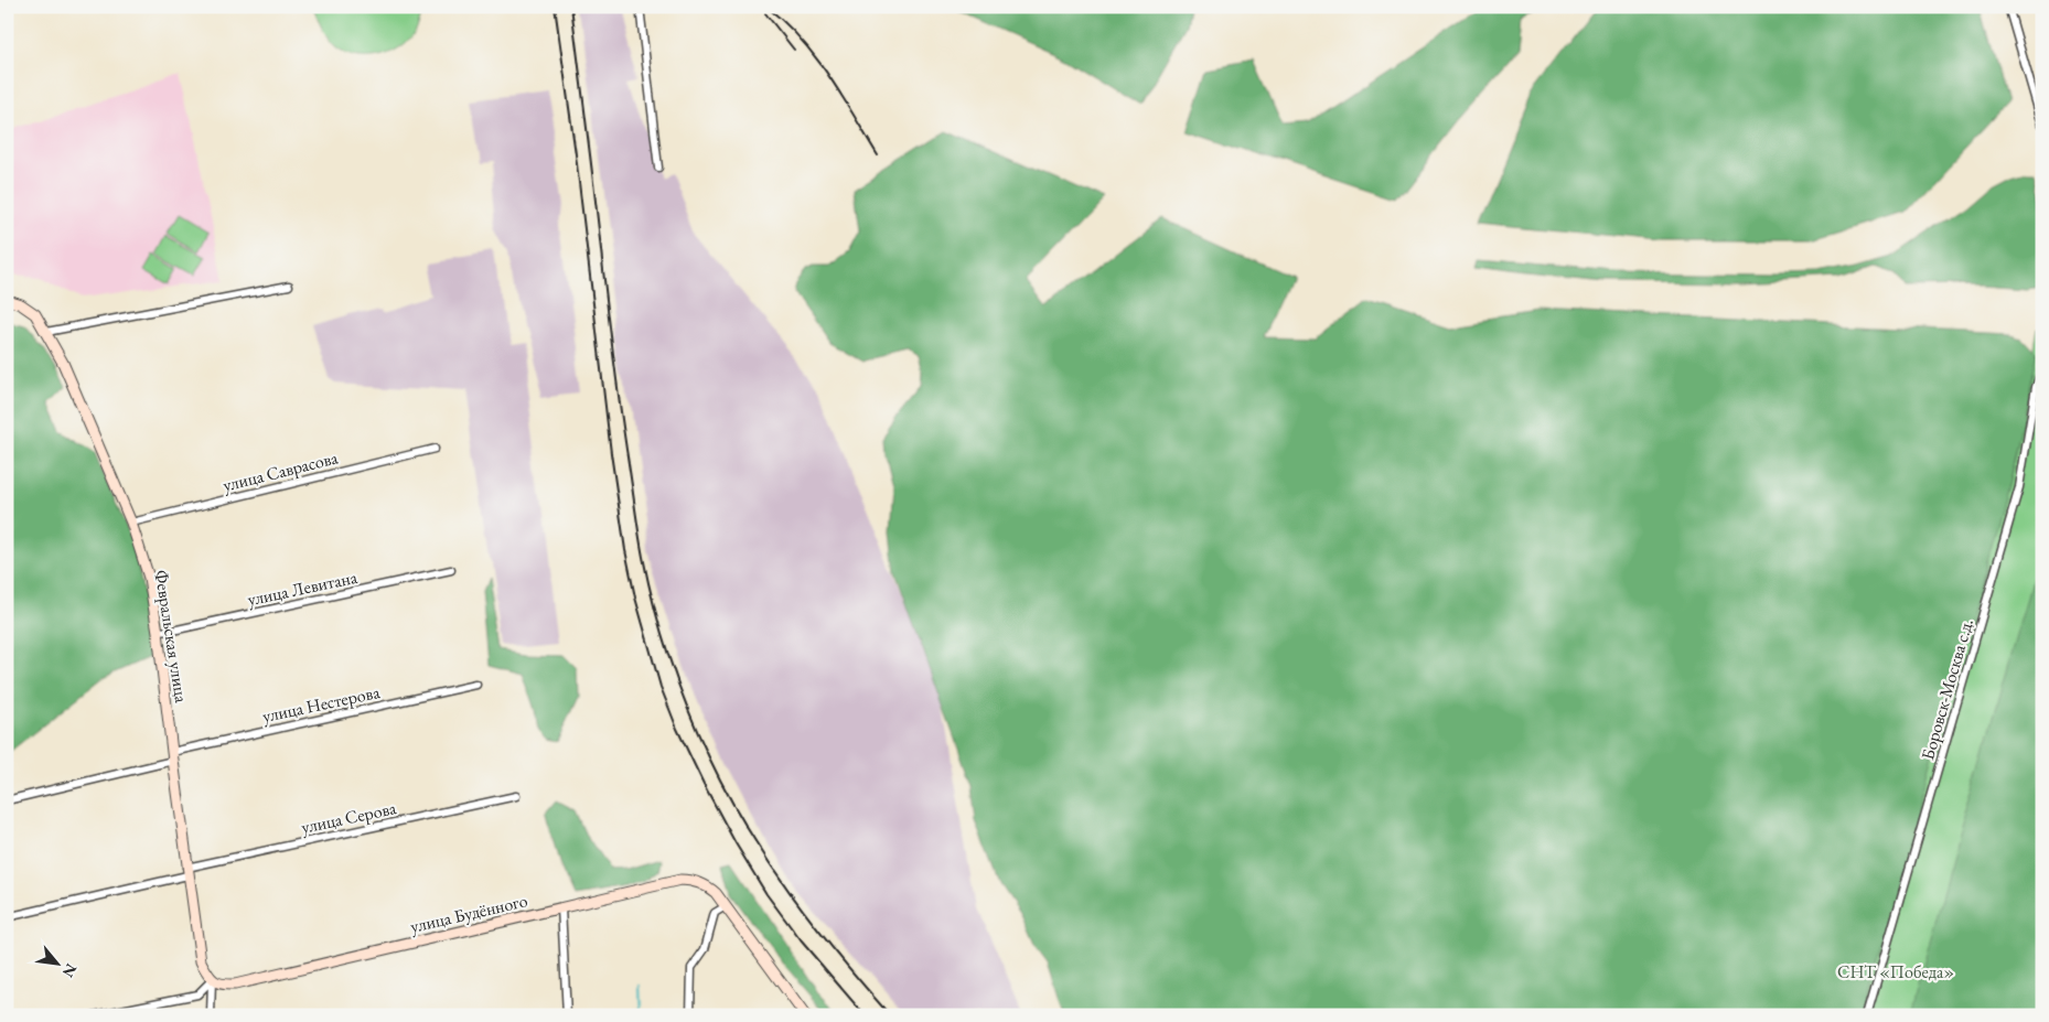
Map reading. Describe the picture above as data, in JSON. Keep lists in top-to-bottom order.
{
  "streets": {
    "main road": ["Февральская улица", "улица Будённого"],
    "street": [
      "улица Саврасова",
      "улица Левитана",
      "Боровск-Москва с.д.",
      "улица Нестерова",
      "улица Серова"
    ]
  },
  "crossings": [
    ["улица Саврасова", "Февральская улица"],
    ["улица Левитана", "Февральская улица"],
    ["Февральская улица", "улица Нестерова"],
    ["Февральская улица", "улица Серова"],
    ["Февральская улица", "улица Будённого"]
  ],
  "parks": ["СНТ «Победа»"],
  "north": "bottom right"
}
